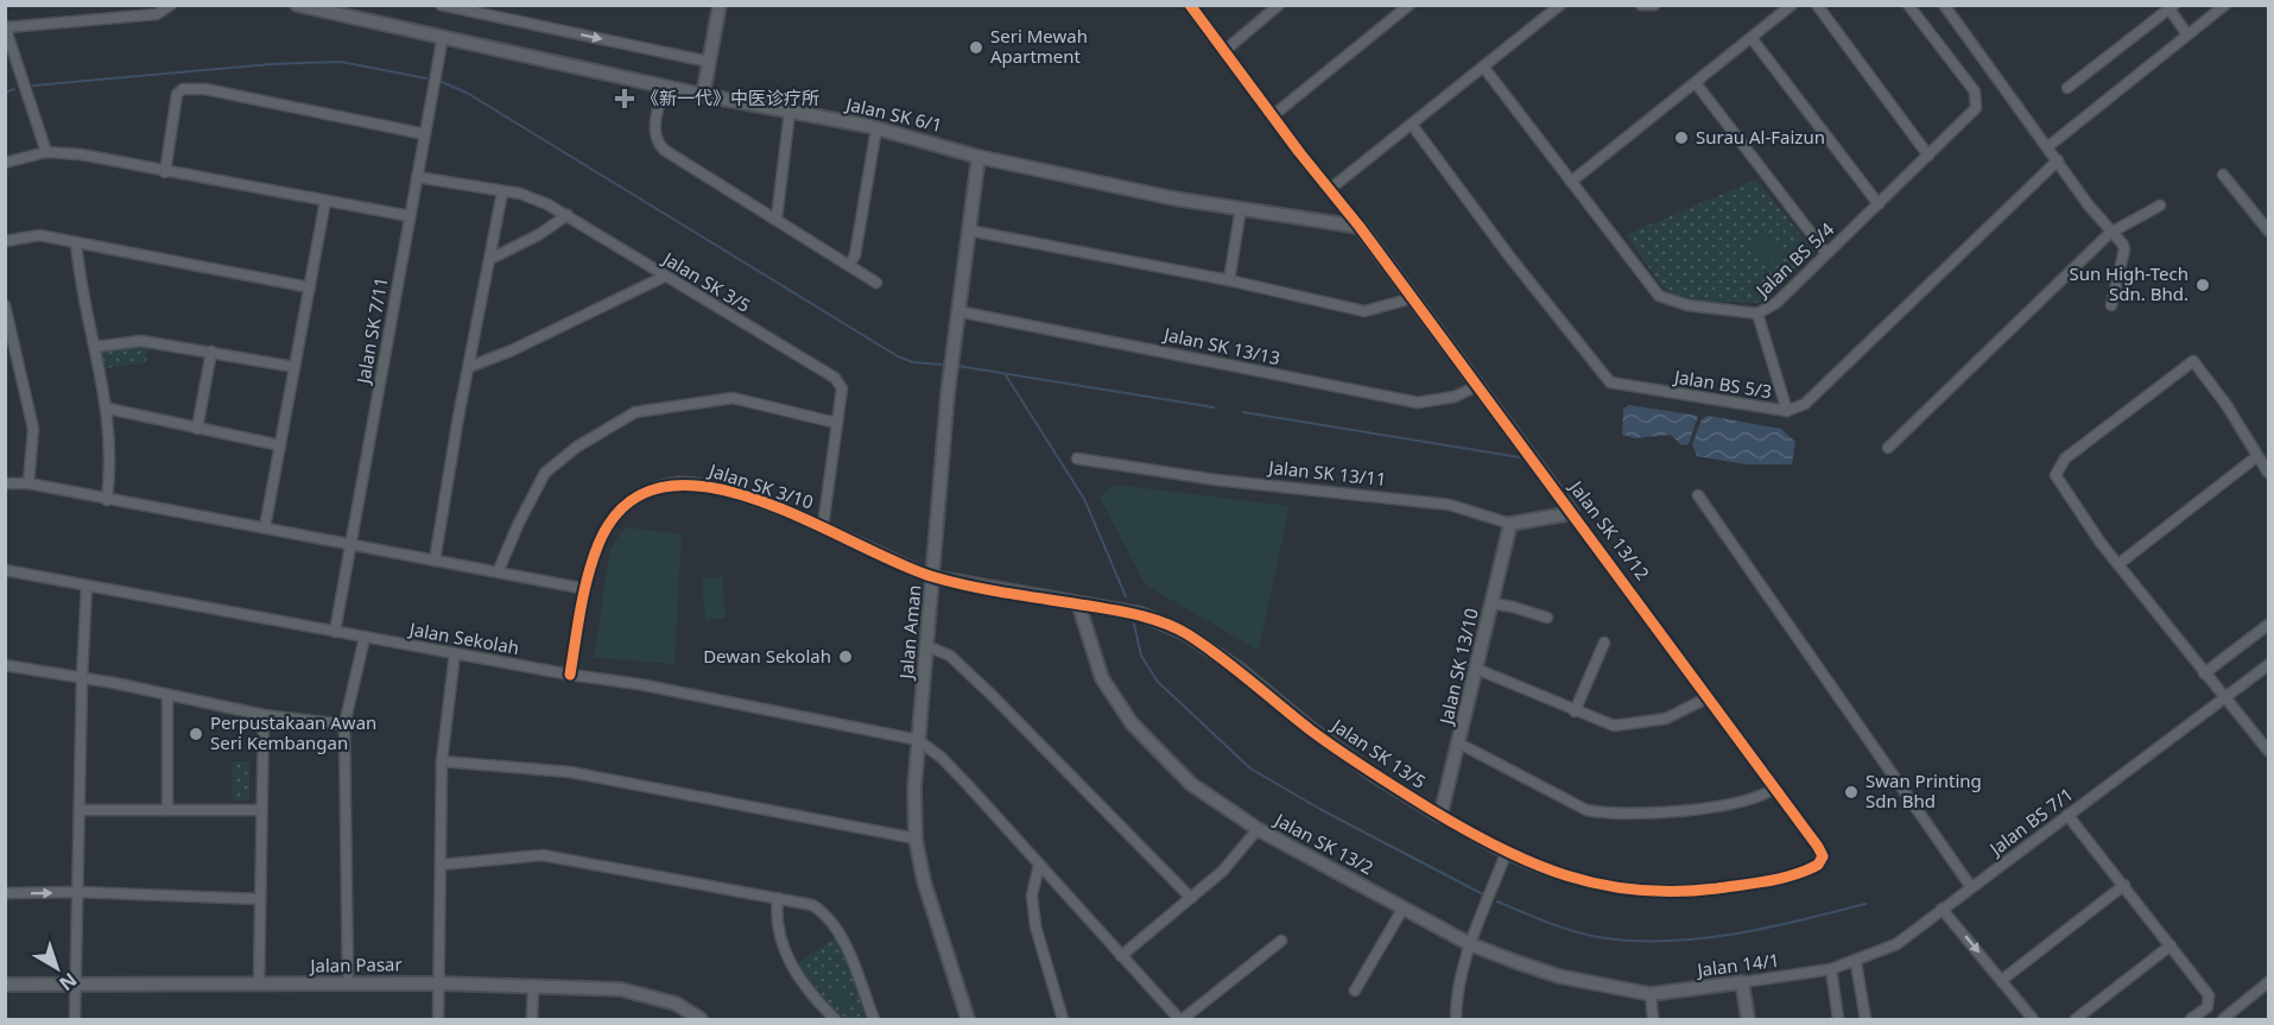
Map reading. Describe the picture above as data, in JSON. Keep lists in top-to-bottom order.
{
  "streets": {
    "street": [
      "Jalan SK 6/1",
      "Jalan BS 5/4",
      "Jalan SK 3/5",
      "Jalan SK 7/11",
      "Jalan SK 13/13",
      "Jalan BS 5/3",
      "Jalan SK 13/11",
      "Jalan SK 3/10",
      "Jalan SK 13/12",
      "Jalan Aman",
      "Jalan Sekolah",
      "Jalan SK 13/10",
      "Jalan SK 13/5",
      "Jalan BS 7/1",
      "Jalan SK 13/2",
      "Jalan Pasar",
      "Jalan 14/1"
    ]
  },
  "crossings": [
    ["Jalan SK 6/1", "Jalan SK 7/11"],
    ["Jalan SK 6/1", "Jalan SK 13/12"],
    ["Jalan SK 6/1", "Jalan Aman"],
    ["Jalan SK 3/5", "Jalan SK 7/11"],
    ["Jalan SK 3/5", "Jalan SK 3/10"],
    ["Jalan SK 7/11", "Jalan Sekolah"],
    ["Jalan SK 13/13", "Jalan SK 13/12"],
    ["Jalan SK 13/13", "Jalan Aman"],
    ["Jalan SK 13/11", "Jalan SK 13/12"],
    ["Jalan SK 13/11", "Jalan SK 13/10"],
    ["Jalan SK 3/10", "Jalan Aman"],
    ["Jalan SK 3/10", "Jalan Sekolah"],
    ["Jalan SK 3/10", "Jalan SK 13/5"],
    ["Jalan SK 13/12", "Jalan SK 13/5"],
    ["Jalan Aman", "Jalan Sekolah"],
    ["Jalan Aman", "Jalan SK 13/5"],
    ["Jalan SK 13/10", "Jalan SK 13/5"],
    ["Jalan SK 13/5", "Jalan SK 13/2"],
    ["Jalan BS 7/1", "Jalan 14/1"],
    ["Jalan SK 13/2", "Jalan 14/1"]
  ],
  "places": {
    "other": [
      "Seri Mewah Apartment",
      "Surau Al-Faizun",
      "Sun High-Tech Sdn. Bhd.",
      "Dewan Sekolah",
      "Perpustakaan Awan Seri Kembangan",
      "Swan Printing Sdn Bhd"
    ],
    "health": ["《新一代》中医诊疗所"]
  },
  "north": "bottom right"
}
